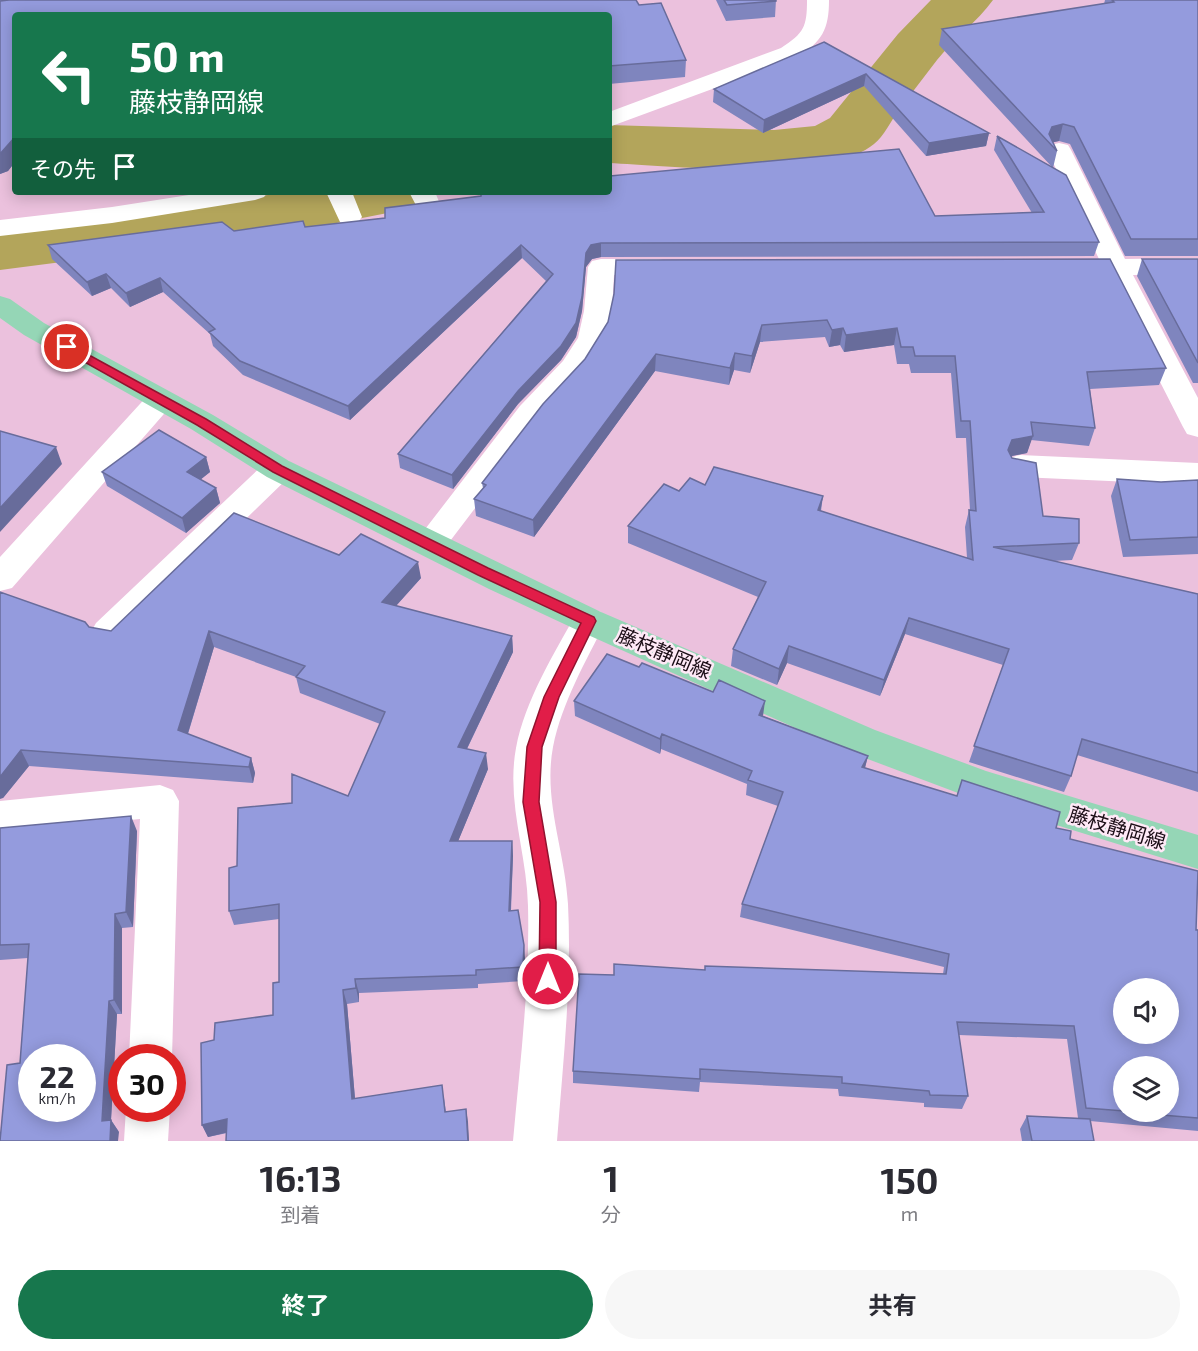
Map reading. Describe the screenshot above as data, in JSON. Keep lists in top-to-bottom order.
{
  "streets": {
    "main road": ["藤枝静岡線"]
  },
  "page": {
    "turn": ["50 m", "藤枝静岡線"],
    "then": "その先",
    "speed": "22 km/h",
    "limit": "30",
    "eta": [
      "16:13",
      "到着",
      "1",
      "分",
      "150",
      "m"
    ],
    "buttons": ["終了", "共有"]
  }
}
